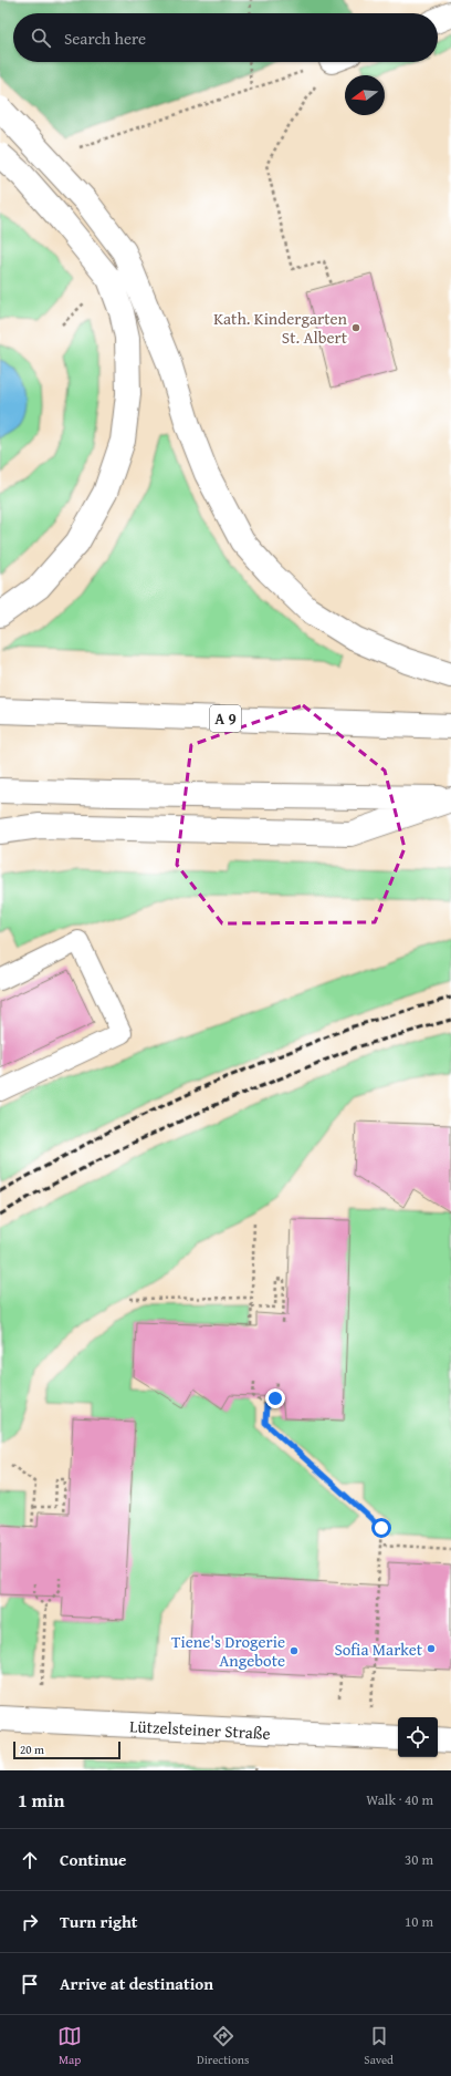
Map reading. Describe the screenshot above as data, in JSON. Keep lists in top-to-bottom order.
{
  "streets": {
    "main road": ["A 9", "Lützelsteiner Straße"]
  },
  "places": ["Kath. Kindergarten St. Albert", "Sofia Market", "Tiene's Drogerie Angebote"],
  "scale_bar": "20 m",
  "north": "left",
  "page": {
    "search": "Search here",
    "scale": "20 m",
    "heading": ["1 min", "Walk · 40 m"],
    "list": [
      ["Continue", "30 m"],
      ["Turn right", "10 m"],
      "Arrive at destination"
    ],
    "nav": ["Map", "Directions", "Saved"]
  }
}
